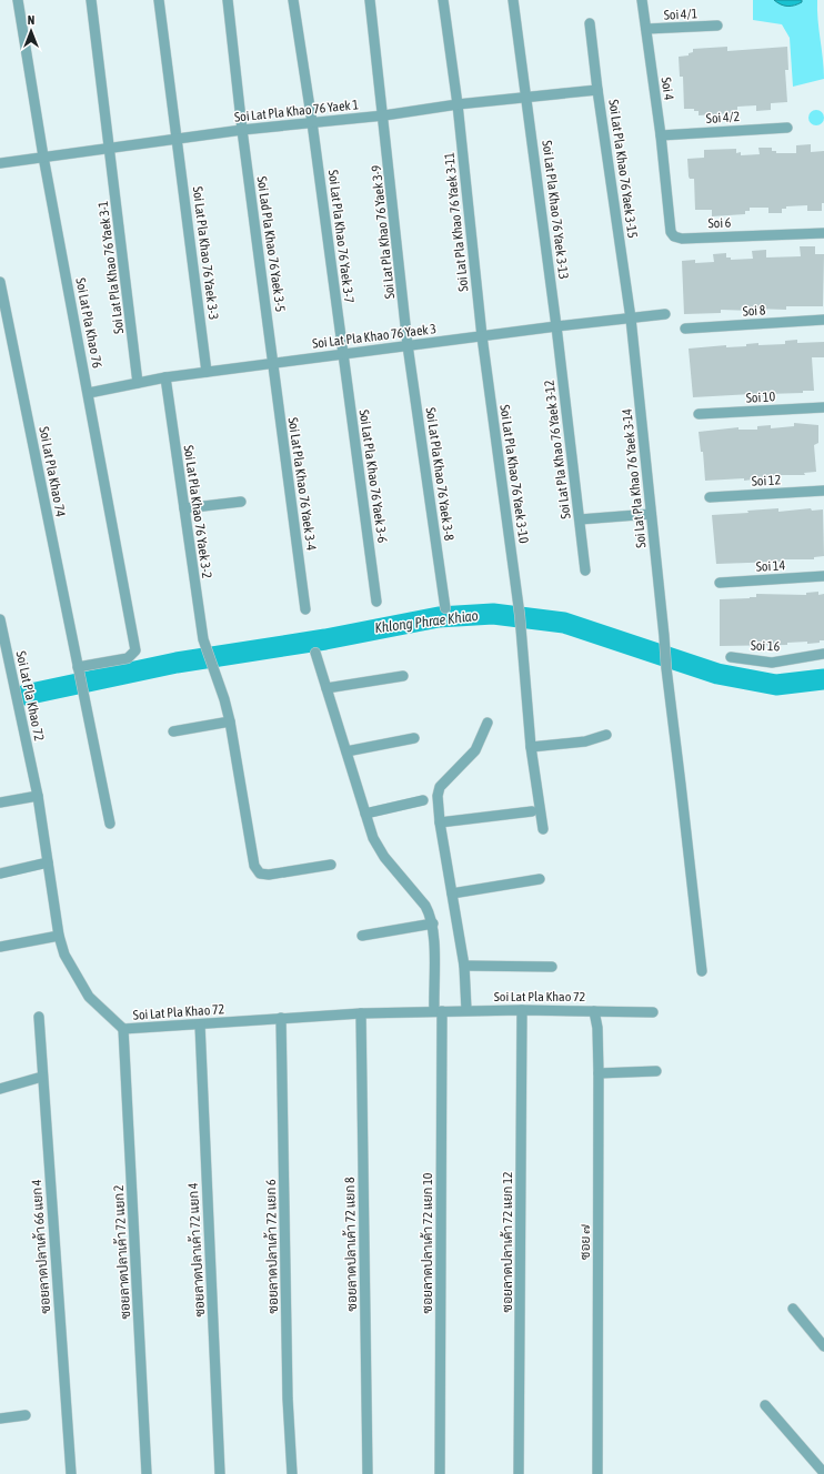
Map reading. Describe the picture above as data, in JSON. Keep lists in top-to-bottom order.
{
  "streets": {
    "street": [
      "Soi 4/1",
      "Soi 4",
      "Soi Lat Pla Khao 76 Yaek 1",
      "Soi 4/2",
      "Soi Lat Pla Khao 76 Yaek 3-15",
      "Soi Lat Pla Khao 76 Yaek 3-13",
      "Soi Lat Pla Khao 76 Yaek 3-11",
      "Soi 6",
      "Soi Lat Pla Khao 76 Yaek 3-9",
      "Soi Lat Pla Khao 76 Yaek 3-7",
      "Soi Lad Pla Khao 76 Yaek 3-5",
      "Soi Lat Pla Khao 76 Yaek 3-3",
      "Soi Lat Pla Khao 76 Yaek 3-1",
      "Soi 8",
      "Soi Lat Pla Khao 76",
      "Soi Lat Pla Khao 76 Yaek 3",
      "Soi 10",
      "Soi Lat Pla Khao 76 Yaek 3-12",
      "Soi Lat Pla Khao 74",
      "Soi Lat Pla Khao 76 Yaek 3-8",
      "Soi Lat Pla Khao 76 Yaek 3-10",
      "Soi Lat Pla Khao 76 Yaek 3-6",
      "Soi Lat Pla Khao 76 Yaek 3-14",
      "Soi 12",
      "Soi Lat Pla Khao 76 Yaek 3-4",
      "Soi Lat Pla Khao 76 Yaek 3-2",
      "Soi 14",
      "Soi 16",
      "Soi Lat Pla Khao 72",
      "ซอยลาดปลาเค้า 72 แยก 12",
      "ซอย ๗",
      "ซอยลาดปลาเค้า 72 แยก 10",
      "ซอยลาดปลาเค้า 72 แยก 8",
      "ซอยลาดปลาเค้า 66 แยก 4",
      "ซอยลาดปลาเค้า 72 แยก 6",
      "ซอยลาดปลาเค้า 72 แยก 4",
      "ซอยลาดปลาเค้า 72 แยก 2"
    ]
  },
  "crossings": [
    ["Soi 4/1", "Soi 4"],
    ["Soi 4", "Soi 4/2"],
    ["Soi 4", "Soi 6"],
    ["Soi Lat Pla Khao 76 Yaek 1", "Soi Lat Pla Khao 76 Yaek 3-15"],
    ["Soi Lat Pla Khao 76 Yaek 1", "Soi Lat Pla Khao 76 Yaek 3-13"],
    ["Soi Lat Pla Khao 76 Yaek 1", "Soi Lat Pla Khao 76 Yaek 3-11"],
    ["Soi Lat Pla Khao 76 Yaek 1", "Soi Lat Pla Khao 76 Yaek 3-9"],
    ["Soi Lat Pla Khao 76 Yaek 1", "Soi Lat Pla Khao 76 Yaek 3-7"],
    ["Soi Lat Pla Khao 76 Yaek 1", "Soi Lad Pla Khao 76 Yaek 3-5"],
    ["Soi Lat Pla Khao 76 Yaek 1", "Soi Lat Pla Khao 76 Yaek 3-3"],
    ["Soi Lat Pla Khao 76 Yaek 1", "Soi Lat Pla Khao 76 Yaek 3-1"],
    ["Soi Lat Pla Khao 76 Yaek 1", "Soi Lat Pla Khao 76"],
    ["Soi Lat Pla Khao 76 Yaek 3-15", "Soi Lat Pla Khao 76 Yaek 3"],
    ["Soi Lat Pla Khao 76 Yaek 3-15", "Soi Lat Pla Khao 76 Yaek 3-14"],
    ["Soi Lat Pla Khao 76 Yaek 3-13", "Soi Lat Pla Khao 76 Yaek 3"],
    ["Soi Lat Pla Khao 76 Yaek 3-13", "Soi Lat Pla Khao 76 Yaek 3-12"],
    ["Soi Lat Pla Khao 76 Yaek 3-11", "Soi Lat Pla Khao 76 Yaek 3"],
    ["Soi Lat Pla Khao 76 Yaek 3-11", "Soi Lat Pla Khao 76 Yaek 3-10"],
    ["Soi Lat Pla Khao 76 Yaek 3-9", "Soi Lat Pla Khao 76 Yaek 3"],
    ["Soi Lat Pla Khao 76 Yaek 3-9", "Soi Lat Pla Khao 76 Yaek 3-8"],
    ["Soi Lat Pla Khao 76 Yaek 3-7", "Soi Lat Pla Khao 76 Yaek 3"],
    ["Soi Lat Pla Khao 76 Yaek 3-7", "Soi Lat Pla Khao 76 Yaek 3-6"],
    ["Soi Lad Pla Khao 76 Yaek 3-5", "Soi Lat Pla Khao 76 Yaek 3"],
    ["Soi Lad Pla Khao 76 Yaek 3-5", "Soi Lat Pla Khao 76 Yaek 3-4"],
    ["Soi Lat Pla Khao 76 Yaek 3-3", "Soi Lat Pla Khao 76 Yaek 3"],
    ["Soi Lat Pla Khao 76 Yaek 3-1", "Soi Lat Pla Khao 76 Yaek 3"],
    ["Soi Lat Pla Khao 76", "Soi Lat Pla Khao 76 Yaek 3"],
    ["Soi Lat Pla Khao 76", "Soi Lat Pla Khao 74"],
    ["Soi Lat Pla Khao 76 Yaek 3", "Soi Lat Pla Khao 76 Yaek 3-12"],
    ["Soi Lat Pla Khao 76 Yaek 3", "Soi Lat Pla Khao 76 Yaek 3-8"],
    ["Soi Lat Pla Khao 76 Yaek 3", "Soi Lat Pla Khao 76 Yaek 3-10"],
    ["Soi Lat Pla Khao 76 Yaek 3", "Soi Lat Pla Khao 76 Yaek 3-6"],
    ["Soi Lat Pla Khao 76 Yaek 3", "Soi Lat Pla Khao 76 Yaek 3-14"],
    ["Soi Lat Pla Khao 76 Yaek 3", "Soi Lat Pla Khao 76 Yaek 3-4"],
    ["Soi Lat Pla Khao 76 Yaek 3", "Soi Lat Pla Khao 76 Yaek 3-2"],
    ["Soi Lat Pla Khao 72", "ซอยลาดปลาเค้า 72 แยก 12"],
    ["Soi Lat Pla Khao 72", "ซอย ๗"],
    ["Soi Lat Pla Khao 72", "ซอยลาดปลาเค้า 72 แยก 10"],
    ["Soi Lat Pla Khao 72", "ซอยลาดปลาเค้า 72 แยก 8"],
    ["Soi Lat Pla Khao 72", "ซอยลาดปลาเค้า 72 แยก 6"],
    ["Soi Lat Pla Khao 72", "ซอยลาดปลาเค้า 72 แยก 4"],
    ["Soi Lat Pla Khao 72", "ซอยลาดปลาเค้า 72 แยก 2"]
  ],
  "water": ["Khlong Phrae Khiao"],
  "north": "top"
}
